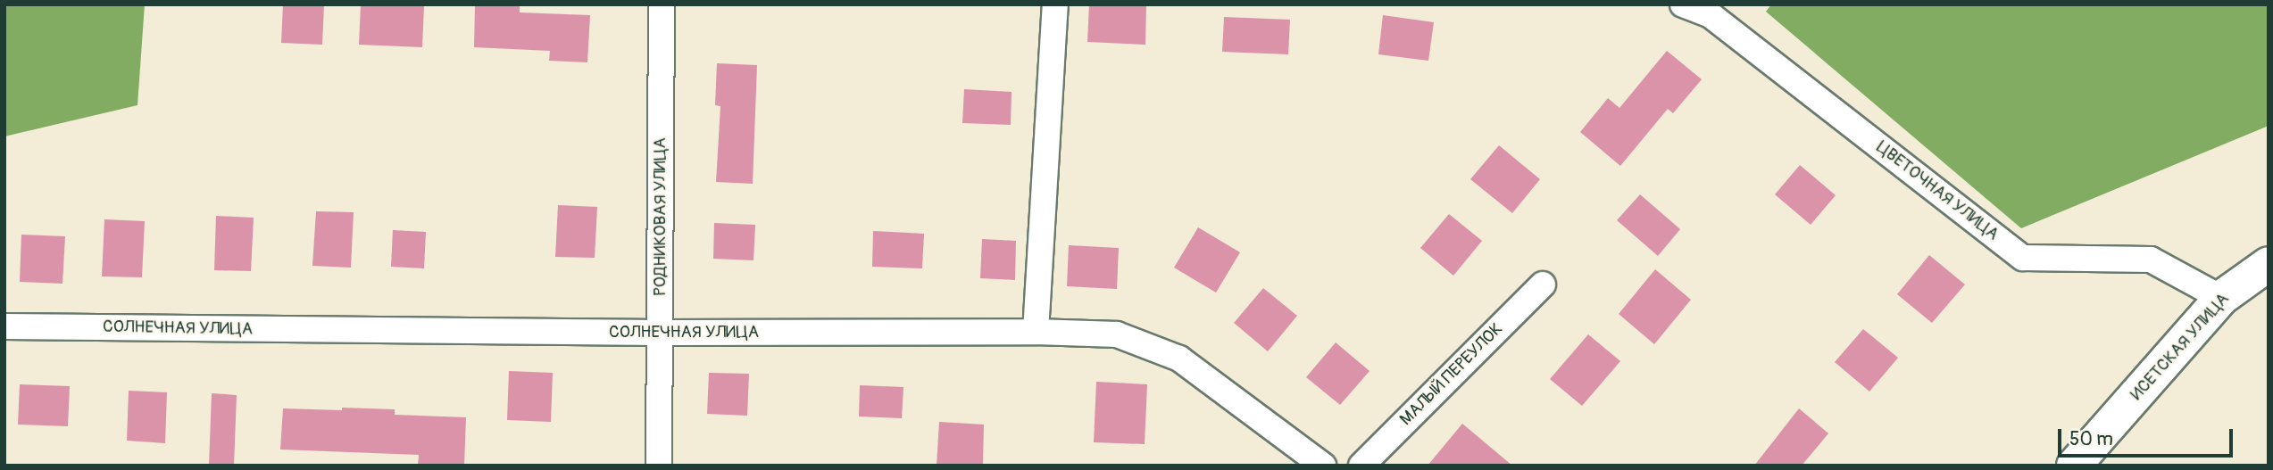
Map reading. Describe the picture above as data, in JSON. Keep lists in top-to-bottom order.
{
  "streets": {
    "main road": ["ИСЕТСКАЯ УЛИЦА"],
    "street": [
      "ЦВЕТОЧНАЯ УЛИЦА",
      "РОДНИКОВАЯ УЛИЦА",
      "СОЛНЕЧНАЯ УЛИЦА",
      "МАЛЫЙ ПЕРЕУЛОК"
    ]
  },
  "crossings": [
    ["ЦВЕТОЧНАЯ УЛИЦА", "ИСЕТСКАЯ УЛИЦА"],
    ["РОДНИКОВАЯ УЛИЦА", "СОЛНЕЧНАЯ УЛИЦА"]
  ],
  "scale_bar": "50 m"
}
